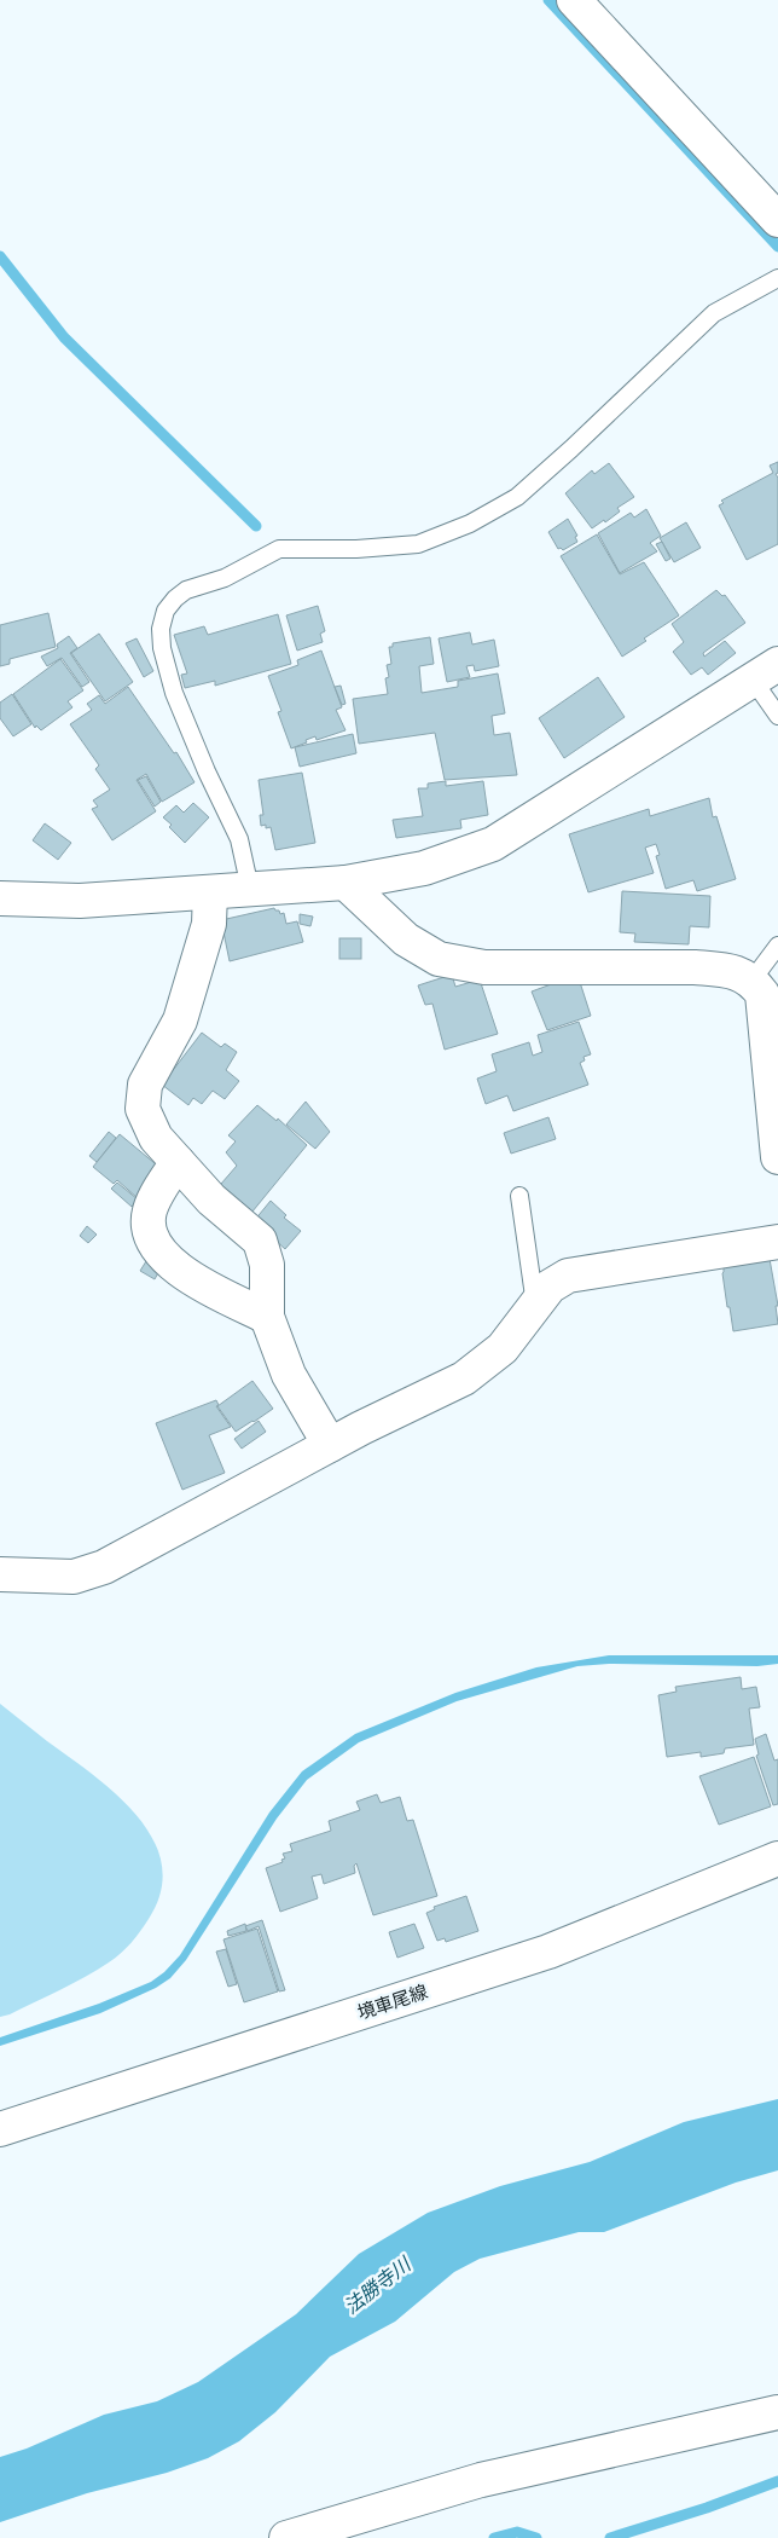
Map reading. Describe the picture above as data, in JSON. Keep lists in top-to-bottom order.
{
  "streets": {
    "street": ["境車尾線"]
  },
  "water": ["法勝寺川"]
}
